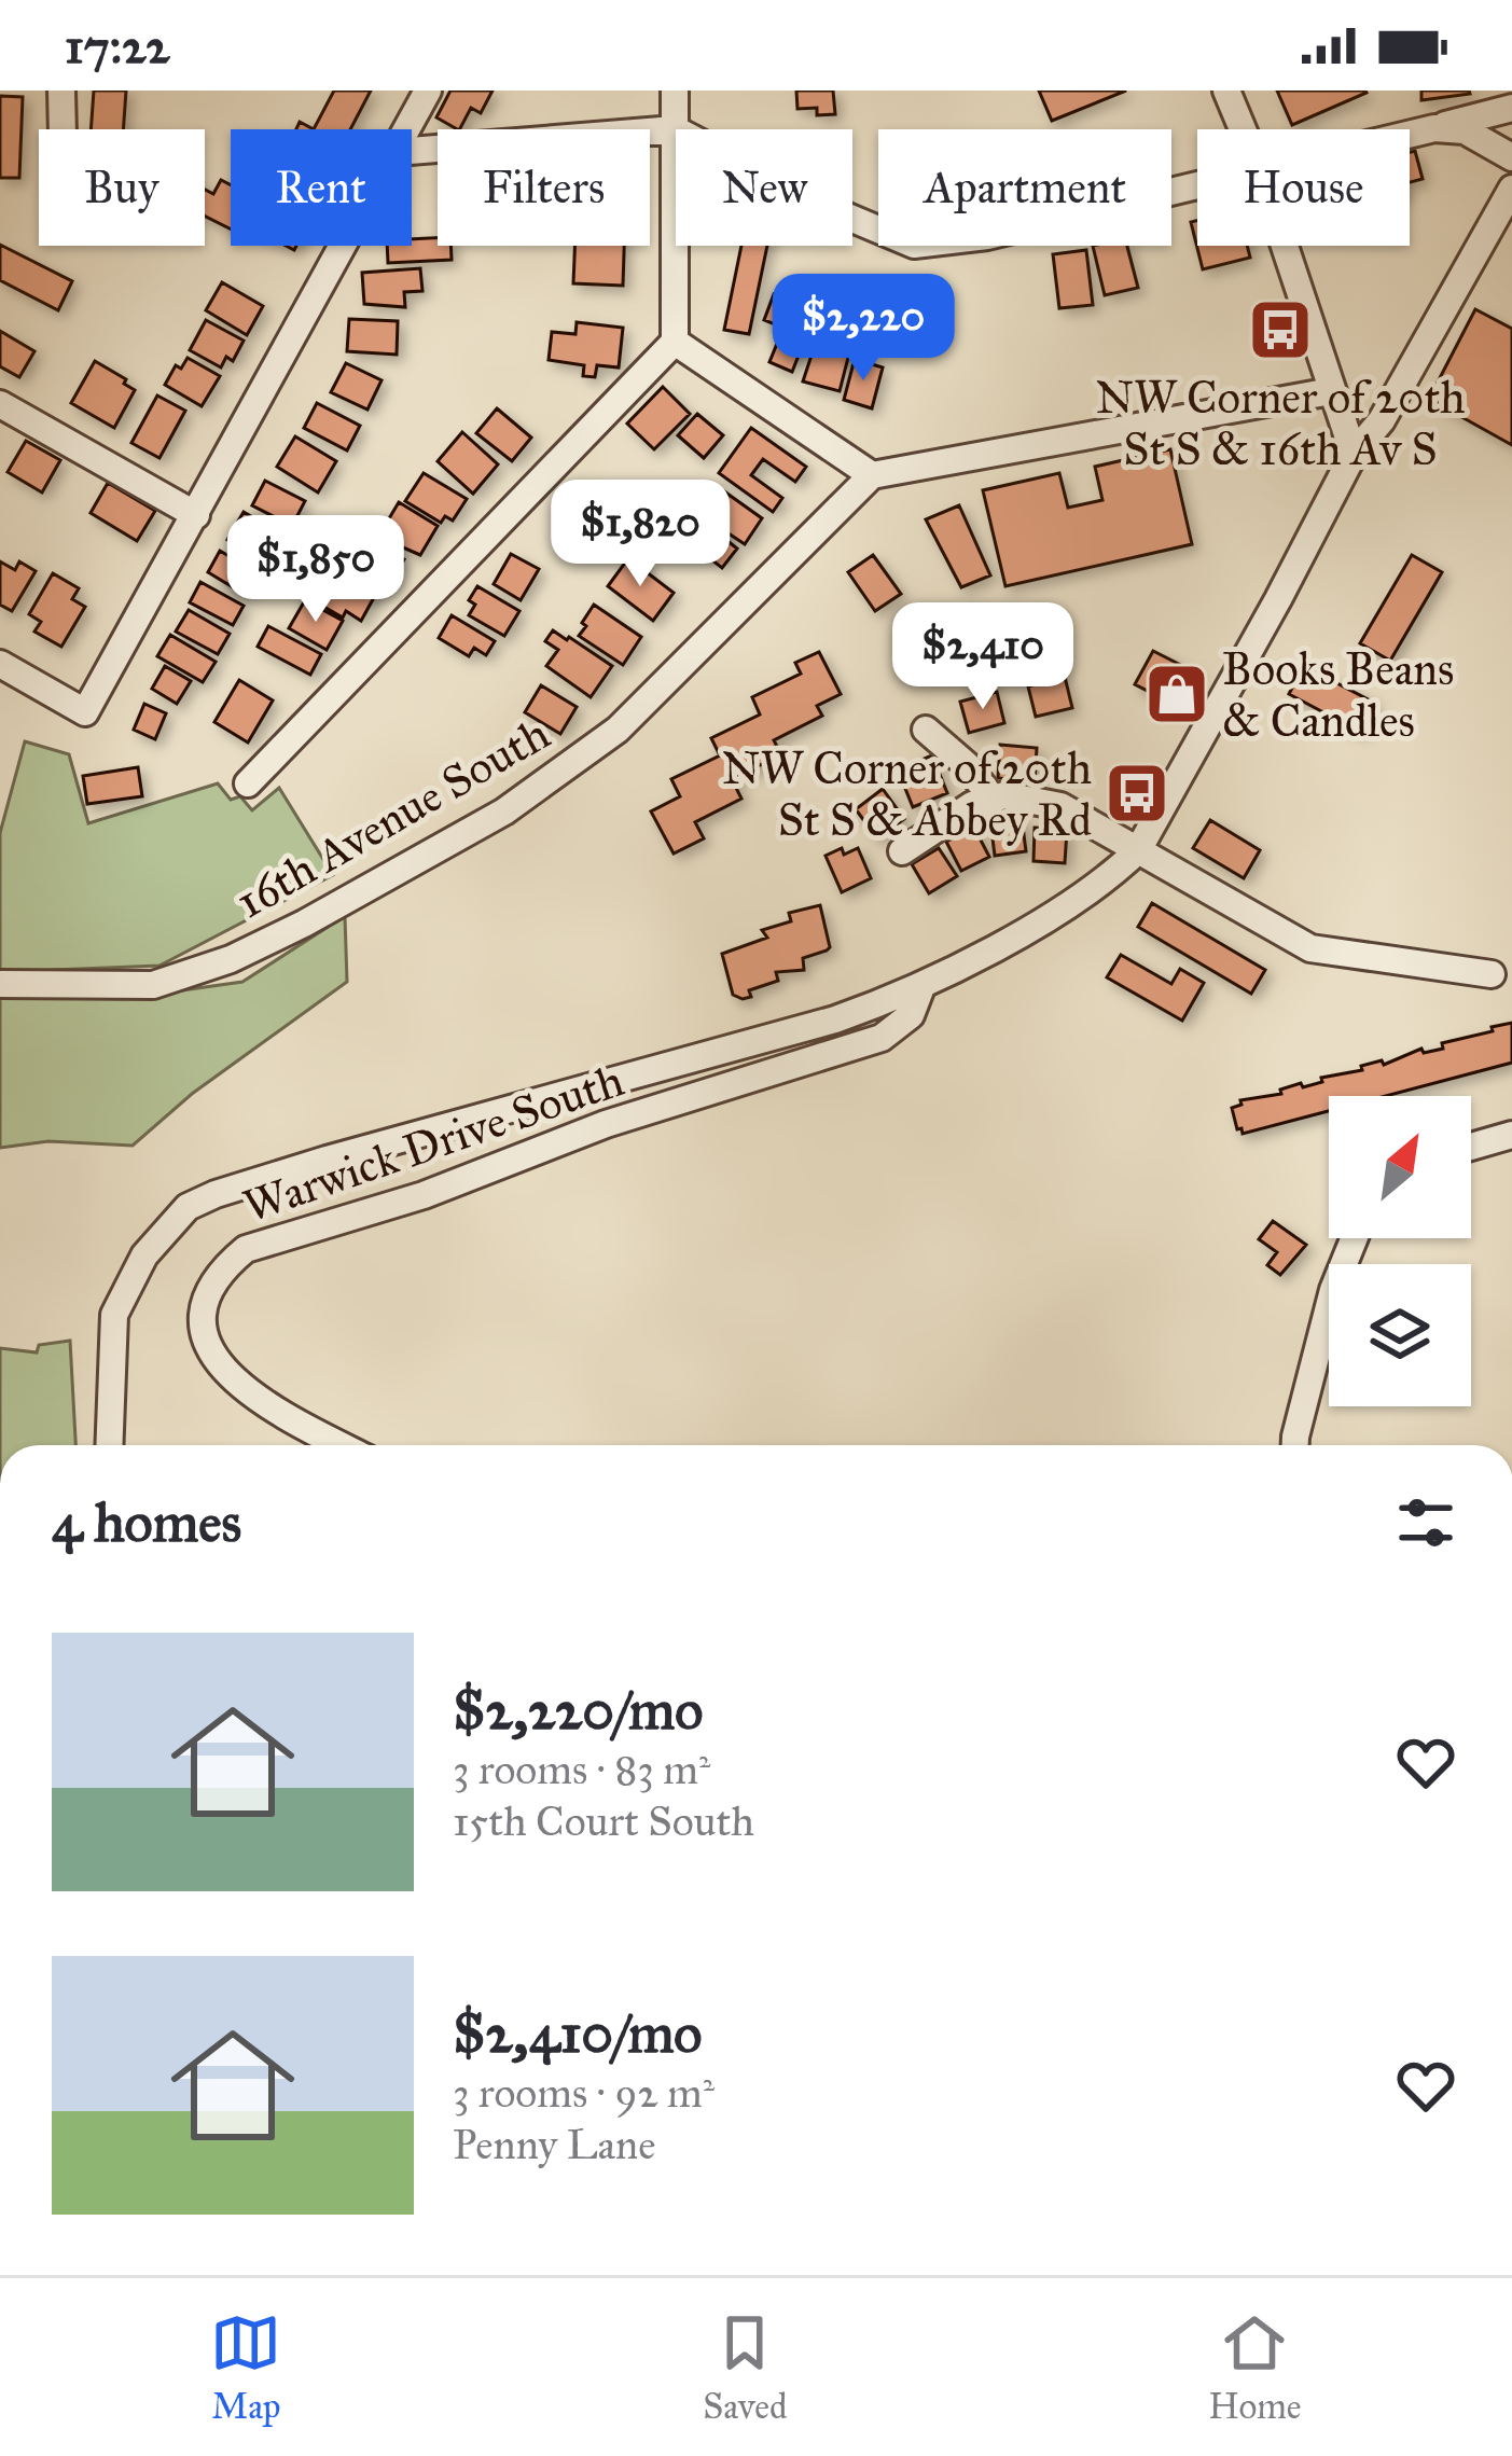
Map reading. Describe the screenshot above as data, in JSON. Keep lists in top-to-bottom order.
{
  "streets": {
    "street": ["16th Avenue South", "Warwick Drive South"]
  },
  "places": {
    "bus stop": ["NW Corner of 20th St S & 16th Av S", "NW Corner of 20th St S & Abbey Rd"],
    "shop": ["Books Beans & Candles"]
  },
  "north": "top right",
  "page": {
    "status": "17:22",
    "chip": [
      "Buy",
      "Rent",
      "Filters",
      "New",
      "Apartment",
      "House"
    ],
    "price": [
      "$2,220",
      "$1,820",
      "$1,850",
      "$2,410"
    ],
    "heading": "4 homes",
    "list": [
      {
        "name": "$2,220/mo",
        "note": "3 rooms · 83 m² · 15th Court South"
      },
      {
        "name": "$2,410/mo",
        "note": "3 rooms · 92 m² · Penny Lane"
      }
    ],
    "tabs": ["Map", "Saved", "Home"]
  }
}
